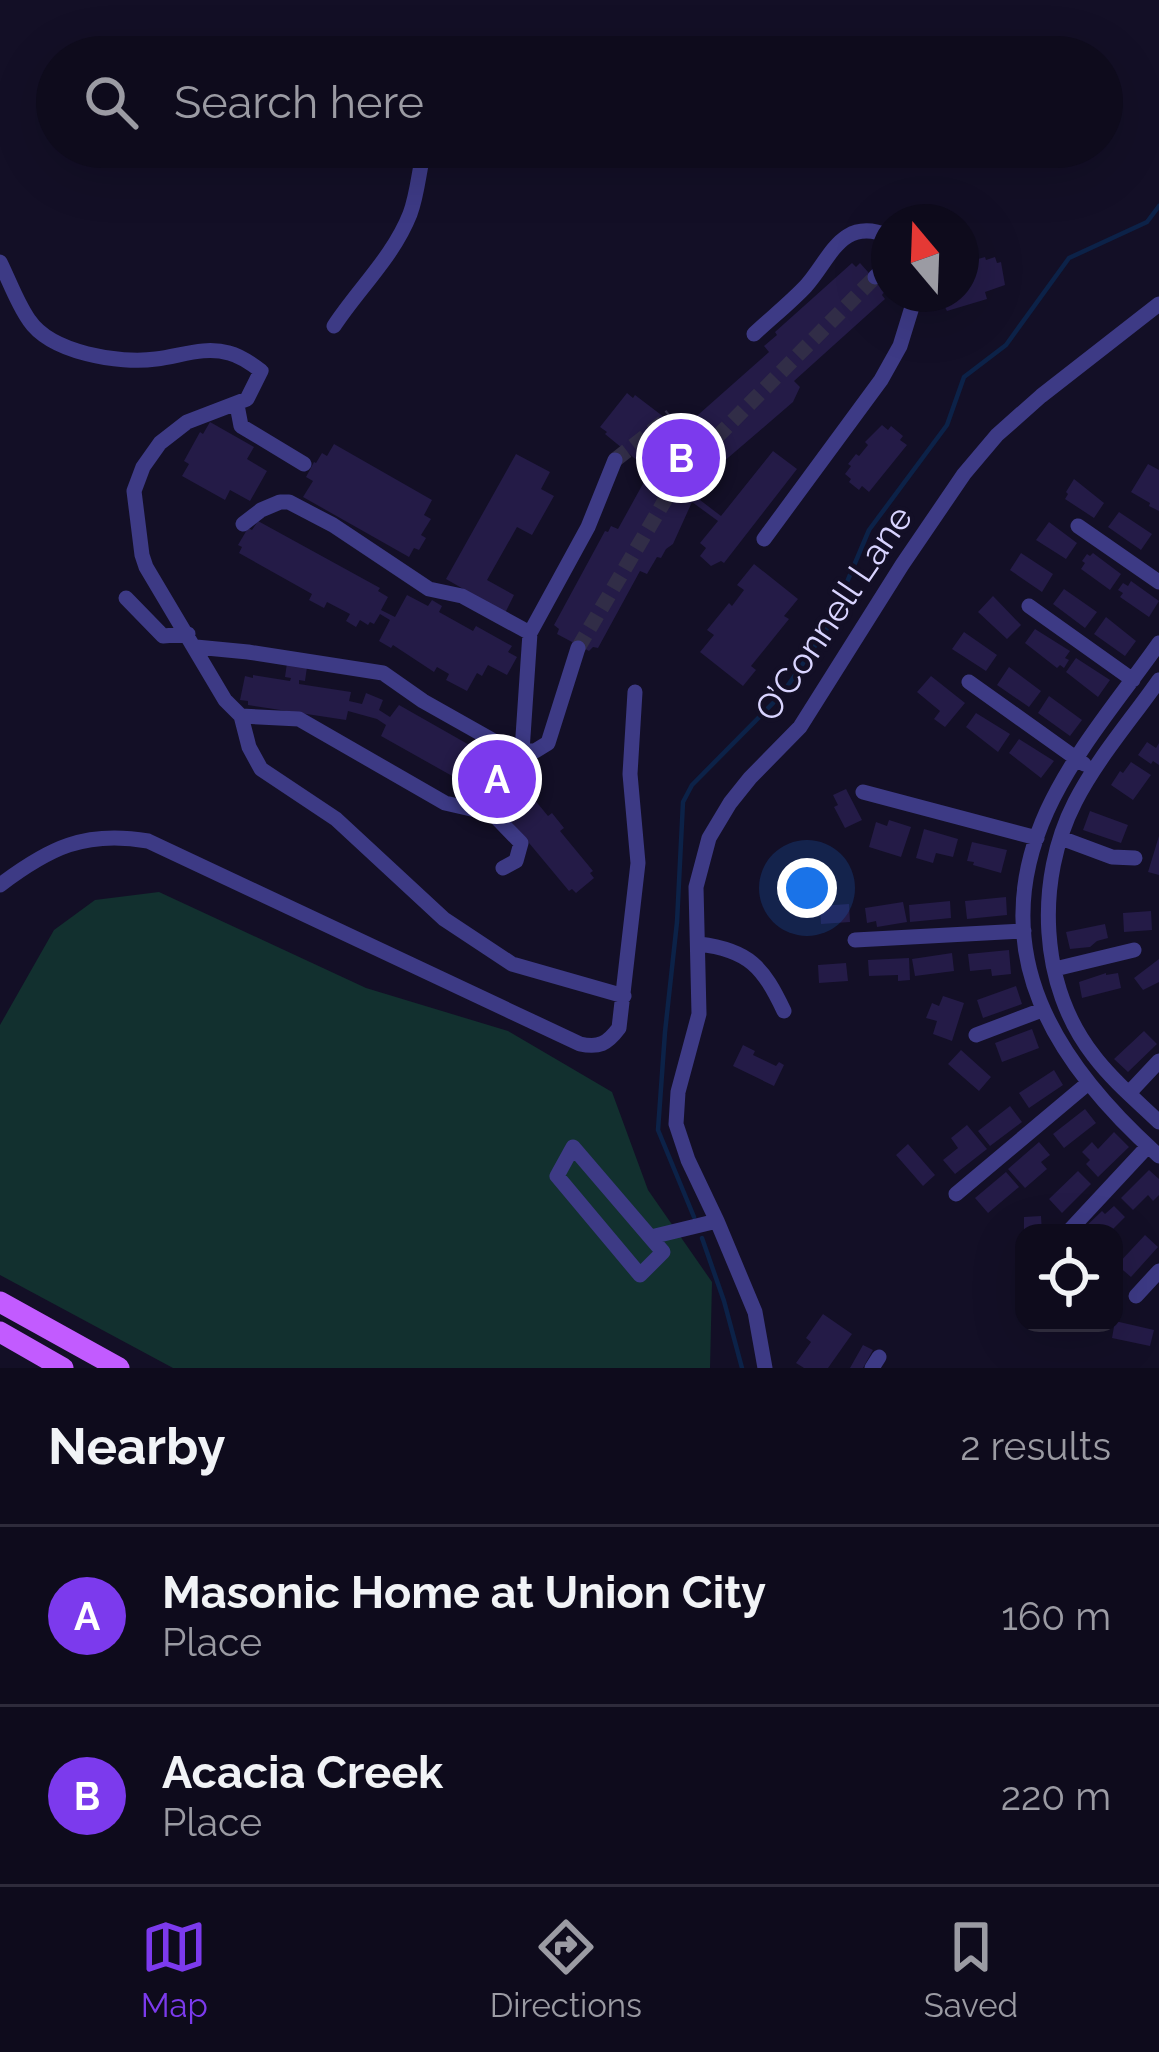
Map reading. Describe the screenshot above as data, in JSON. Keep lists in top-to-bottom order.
{
  "streets": {
    "street": ["O’Connell Lane"]
  },
  "north": "top",
  "page": {
    "search": "Search here",
    "pins": ["B", "A"],
    "heading": ["Nearby", "2 results"],
    "list": [
      {
        "mark": "A",
        "name": "Masonic Home at Union City",
        "note": "Place",
        "value": "160 m"
      },
      {
        "mark": "B",
        "name": "Acacia Creek",
        "note": "Place",
        "value": "220 m"
      }
    ],
    "nav": ["Map", "Directions", "Saved"]
  }
}
